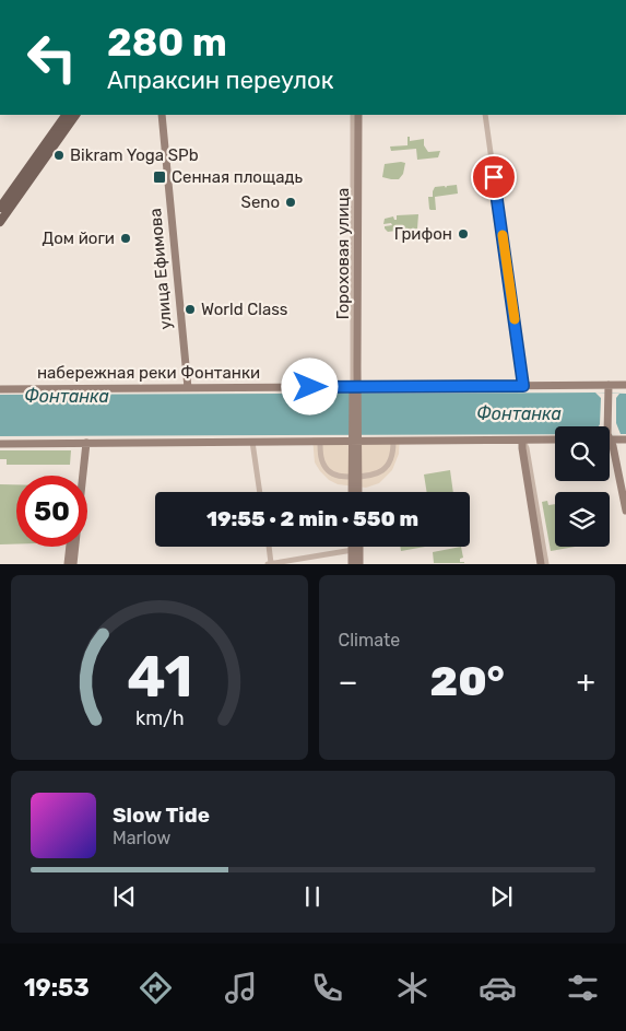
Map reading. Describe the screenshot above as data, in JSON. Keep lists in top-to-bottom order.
{
  "streets": {
    "main road": ["Гороховая улица", "улица Ефимова", "набережная реки Фонтанки"]
  },
  "crossings": [
    ["Гороховая улица", "набережная реки Фонтанки"],
    ["улица Ефимова", "набережная реки Фонтанки"]
  ],
  "water": ["Фонтанка"],
  "places": {
    "other": [
      "Bikram Yoga SPb",
      "Seno",
      "Грифон",
      "Дом йоги",
      "World Class"
    ],
    "transit": ["Сенная площадь"]
  },
  "page": {
    "turn": ["280 m", "Апраксин переулок"],
    "limit": "50",
    "trip": "19:55 · 2 min · 550 m",
    "tile": "Climate",
    "heat": ["−", "20°", "+"],
    "song": ["Slow Tide", "Marlow"],
    "tabs": "19:53",
    "gauge": ["41", "km/h"]
  }
}
